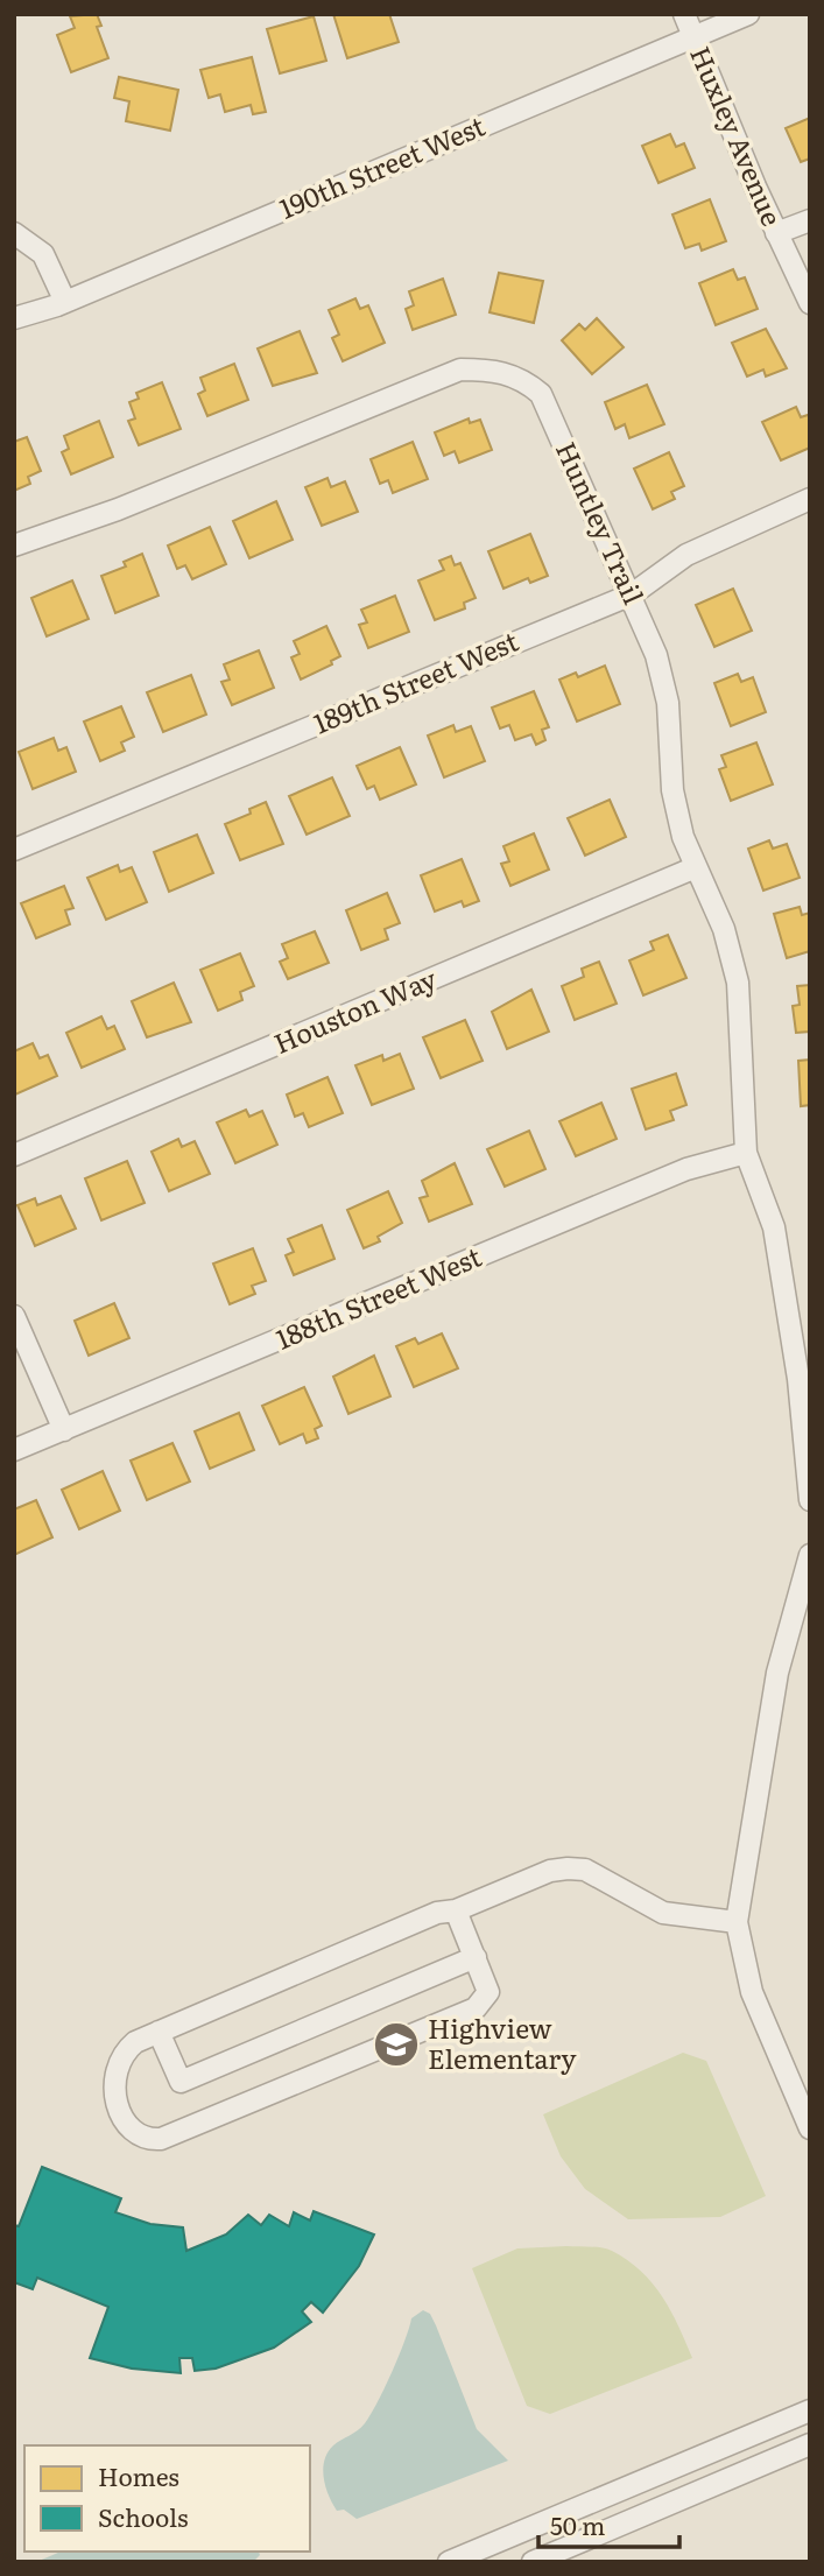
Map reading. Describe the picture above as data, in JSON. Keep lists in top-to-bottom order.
{
  "streets": {
    "street": [
      "Huxley Avenue",
      "190th Street West",
      "Huntley Trail",
      "189th Street West",
      "Houston Way",
      "188th Street West"
    ]
  },
  "crossings": [
    ["Huxley Avenue", "190th Street West"],
    ["Huntley Trail", "189th Street West"],
    ["Huntley Trail", "Houston Way"],
    ["Huntley Trail", "188th Street West"]
  ],
  "places": {
    "school or university": ["Highview Elementary"]
  },
  "legend": ["Homes", "Schools"],
  "scale_bar": "50 m"
}
